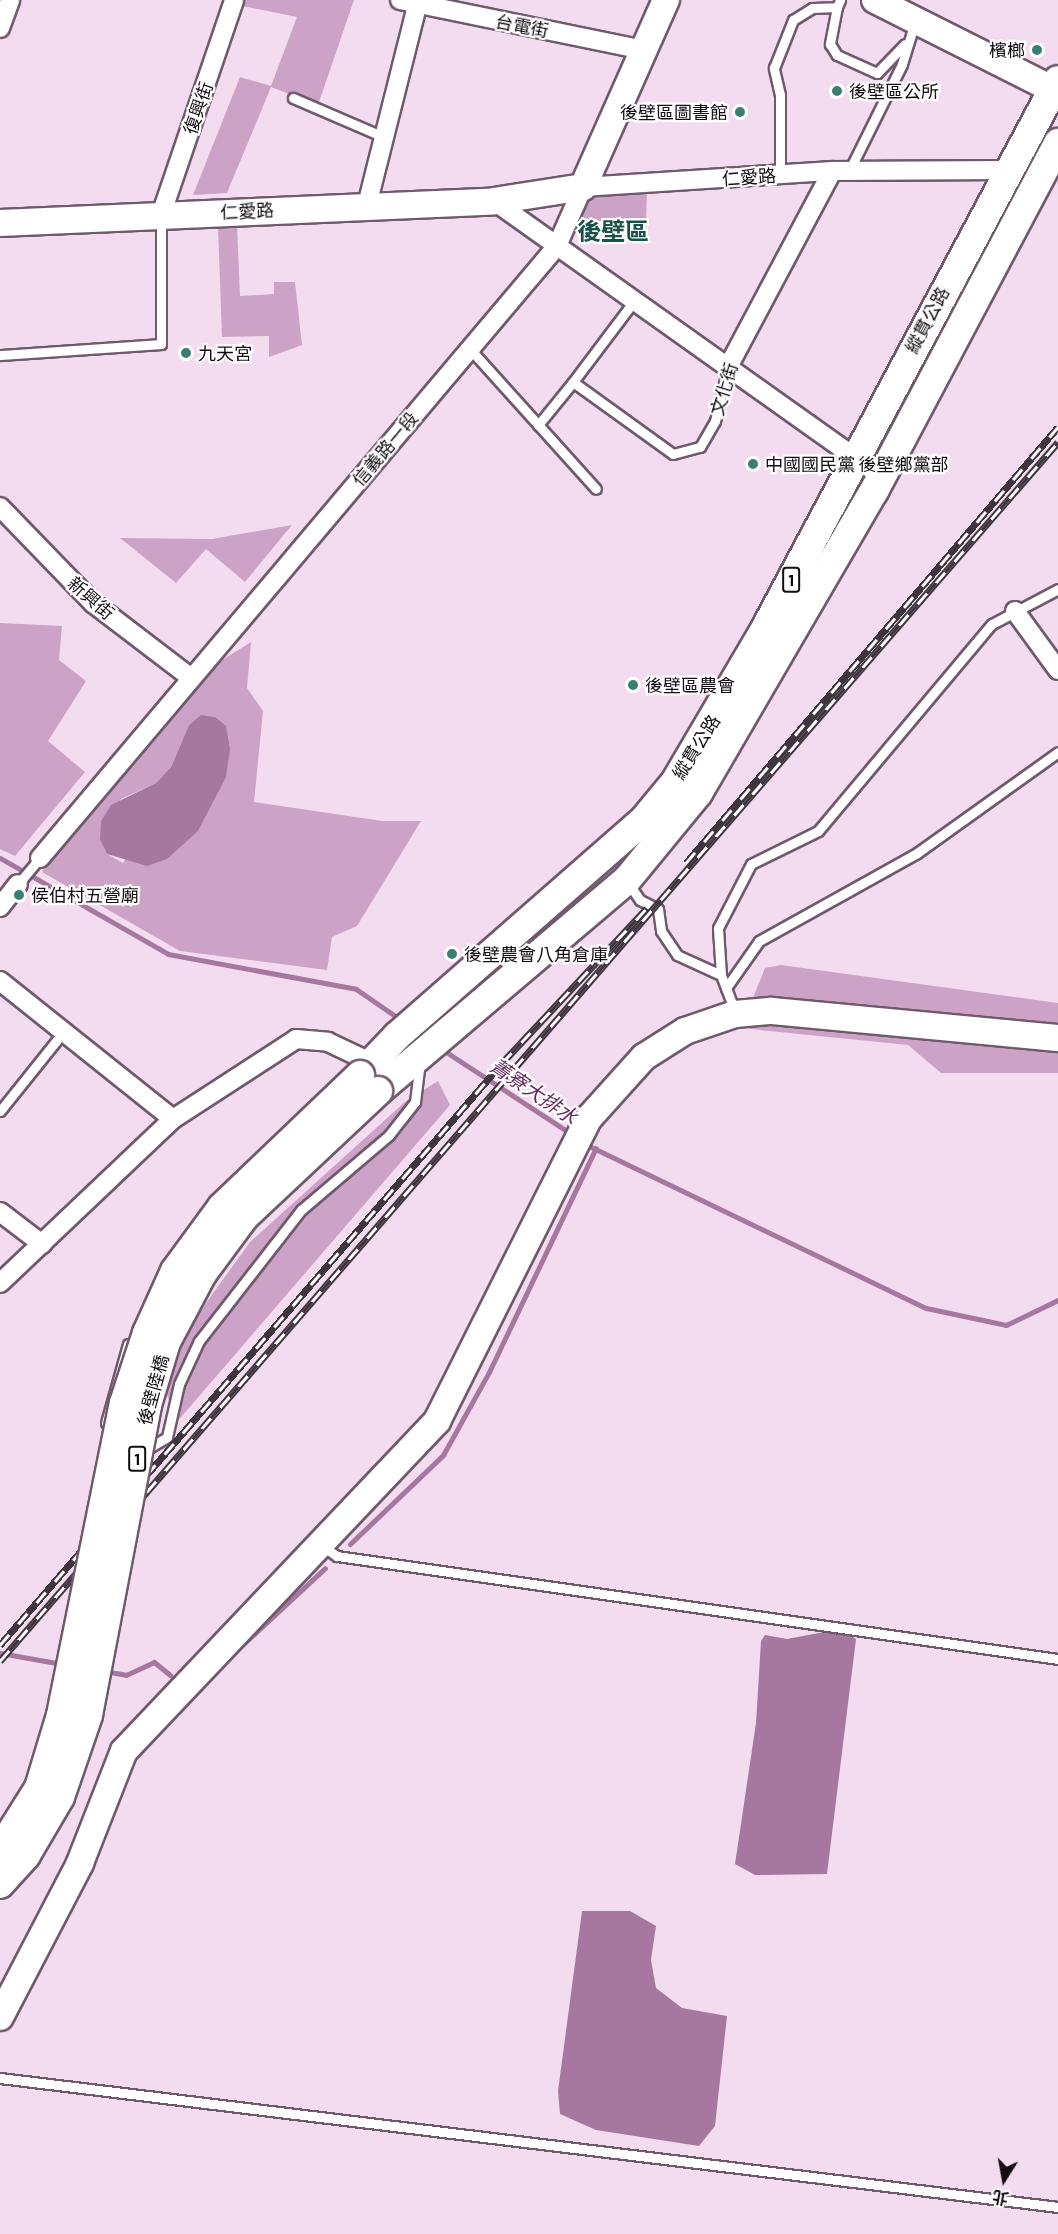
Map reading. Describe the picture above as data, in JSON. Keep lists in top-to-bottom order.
{
  "streets": {
    "main road": ["縱貫公路", "1", "後壁陸橋"],
    "street": [
      "台電街",
      "復興街",
      "仁愛路",
      "文化街",
      "信義路一段",
      "新興街"
    ]
  },
  "crossings": [
    ["台電街", "信義路一段"],
    ["復興街", "仁愛路"],
    ["仁愛路", "縱貫公路"],
    ["仁愛路", "文化街"],
    ["仁愛路", "信義路一段"],
    ["縱貫公路", "1"],
    ["縱貫公路", "後壁陸橋"],
    ["信義路一段", "新興街"],
    ["1", "後壁陸橋"]
  ],
  "districts": ["後壁區"],
  "water": ["菁寮大排水"],
  "places": [
    "檳榔",
    "後壁區公所",
    "後壁區圖書館",
    "九天宮",
    "中國國民黨 後壁鄉黨部",
    "後壁區農會",
    "侯伯村五營廟",
    "後壁農會八角倉庫"
  ],
  "north": "bottom"
}
